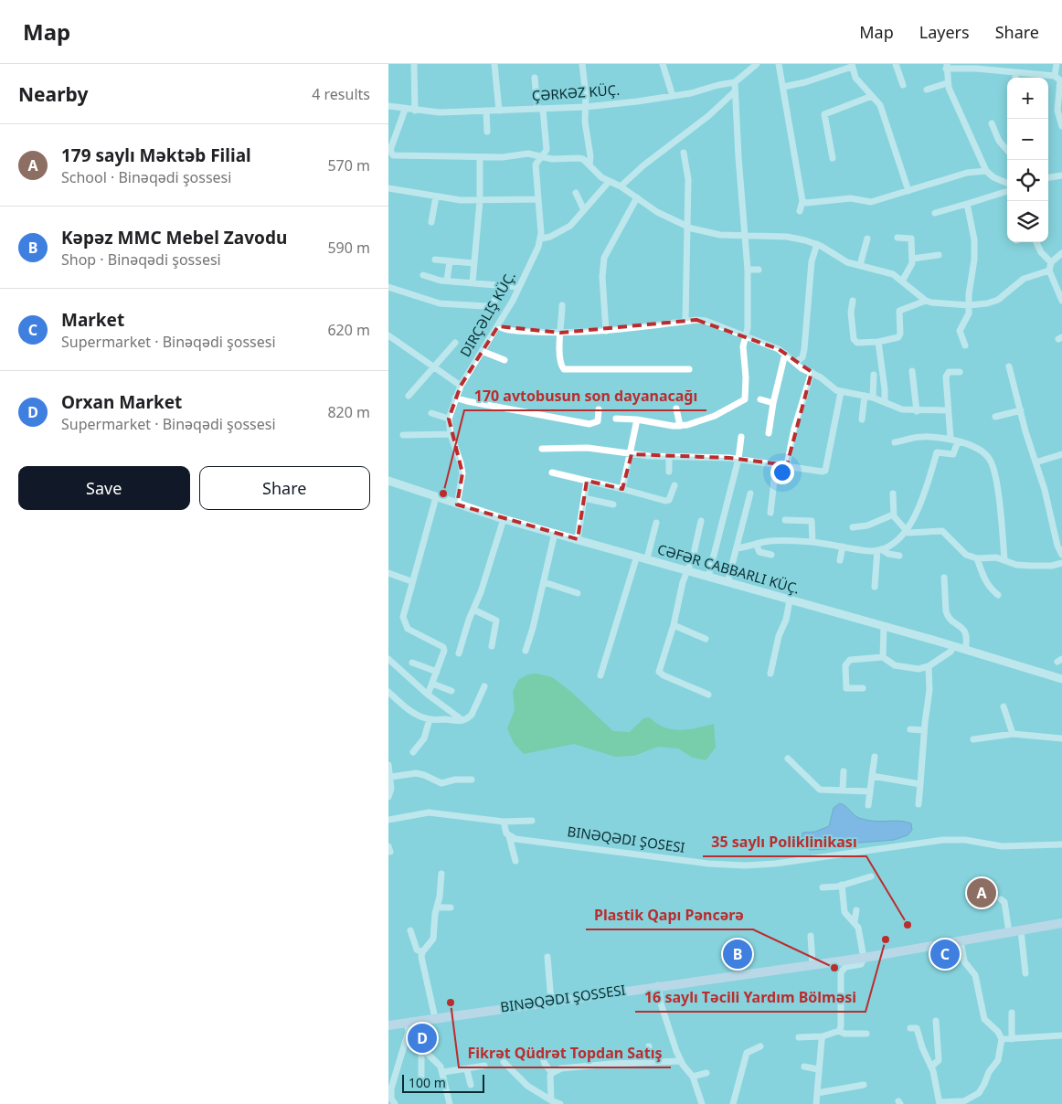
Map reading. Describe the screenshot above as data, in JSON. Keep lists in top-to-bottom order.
{
  "streets": {
    "main road": ["BINƏQƏDI ŞOSSESI"],
    "street": ["ÇƏRKƏZ KÜÇ.", "DIRÇƏLIŞ KÜÇ.", "BINƏQƏDI ŞOSESI"]
  },
  "crossings": [
    ["ÇƏRKƏZ KÜÇ.", "DIRÇƏLIŞ KÜÇ."]
  ],
  "places": [
    "170 avtobusun son dayanacağı",
    "35 saylı Poliklinikası",
    "16 saylı Təcili Yardım Bölməsi",
    "Plastik Qapı Pəncərə",
    "Fikrət Qüdrət Topdan Satış"
  ],
  "scale_bar": "100 m",
  "page": {
    "header": "Map",
    "nav": ["Map", "Layers", "Share"],
    "heading": ["Nearby", "4 results"],
    "map_buttons": ["+", "−"],
    "list": [
      {
        "mark": "A",
        "name": "179 saylı Məktəb Filial",
        "note": "School · Binəqədi şossesi",
        "value": "570 m"
      },
      {
        "mark": "B",
        "name": "Kəpəz MMC Mebel Zavodu",
        "note": "Shop · Binəqədi şossesi",
        "value": "590 m"
      },
      {
        "mark": "C",
        "name": "Market",
        "note": "Supermarket · Binəqədi şossesi",
        "value": "620 m"
      },
      {
        "mark": "D",
        "name": "Orxan Market",
        "note": "Supermarket · Binəqədi şossesi",
        "value": "820 m"
      }
    ],
    "buttons": ["Save", "Share"],
    "pins": [
      "A",
      "B",
      "C",
      "D"
    ],
    "scale": "100 m"
  }
}
